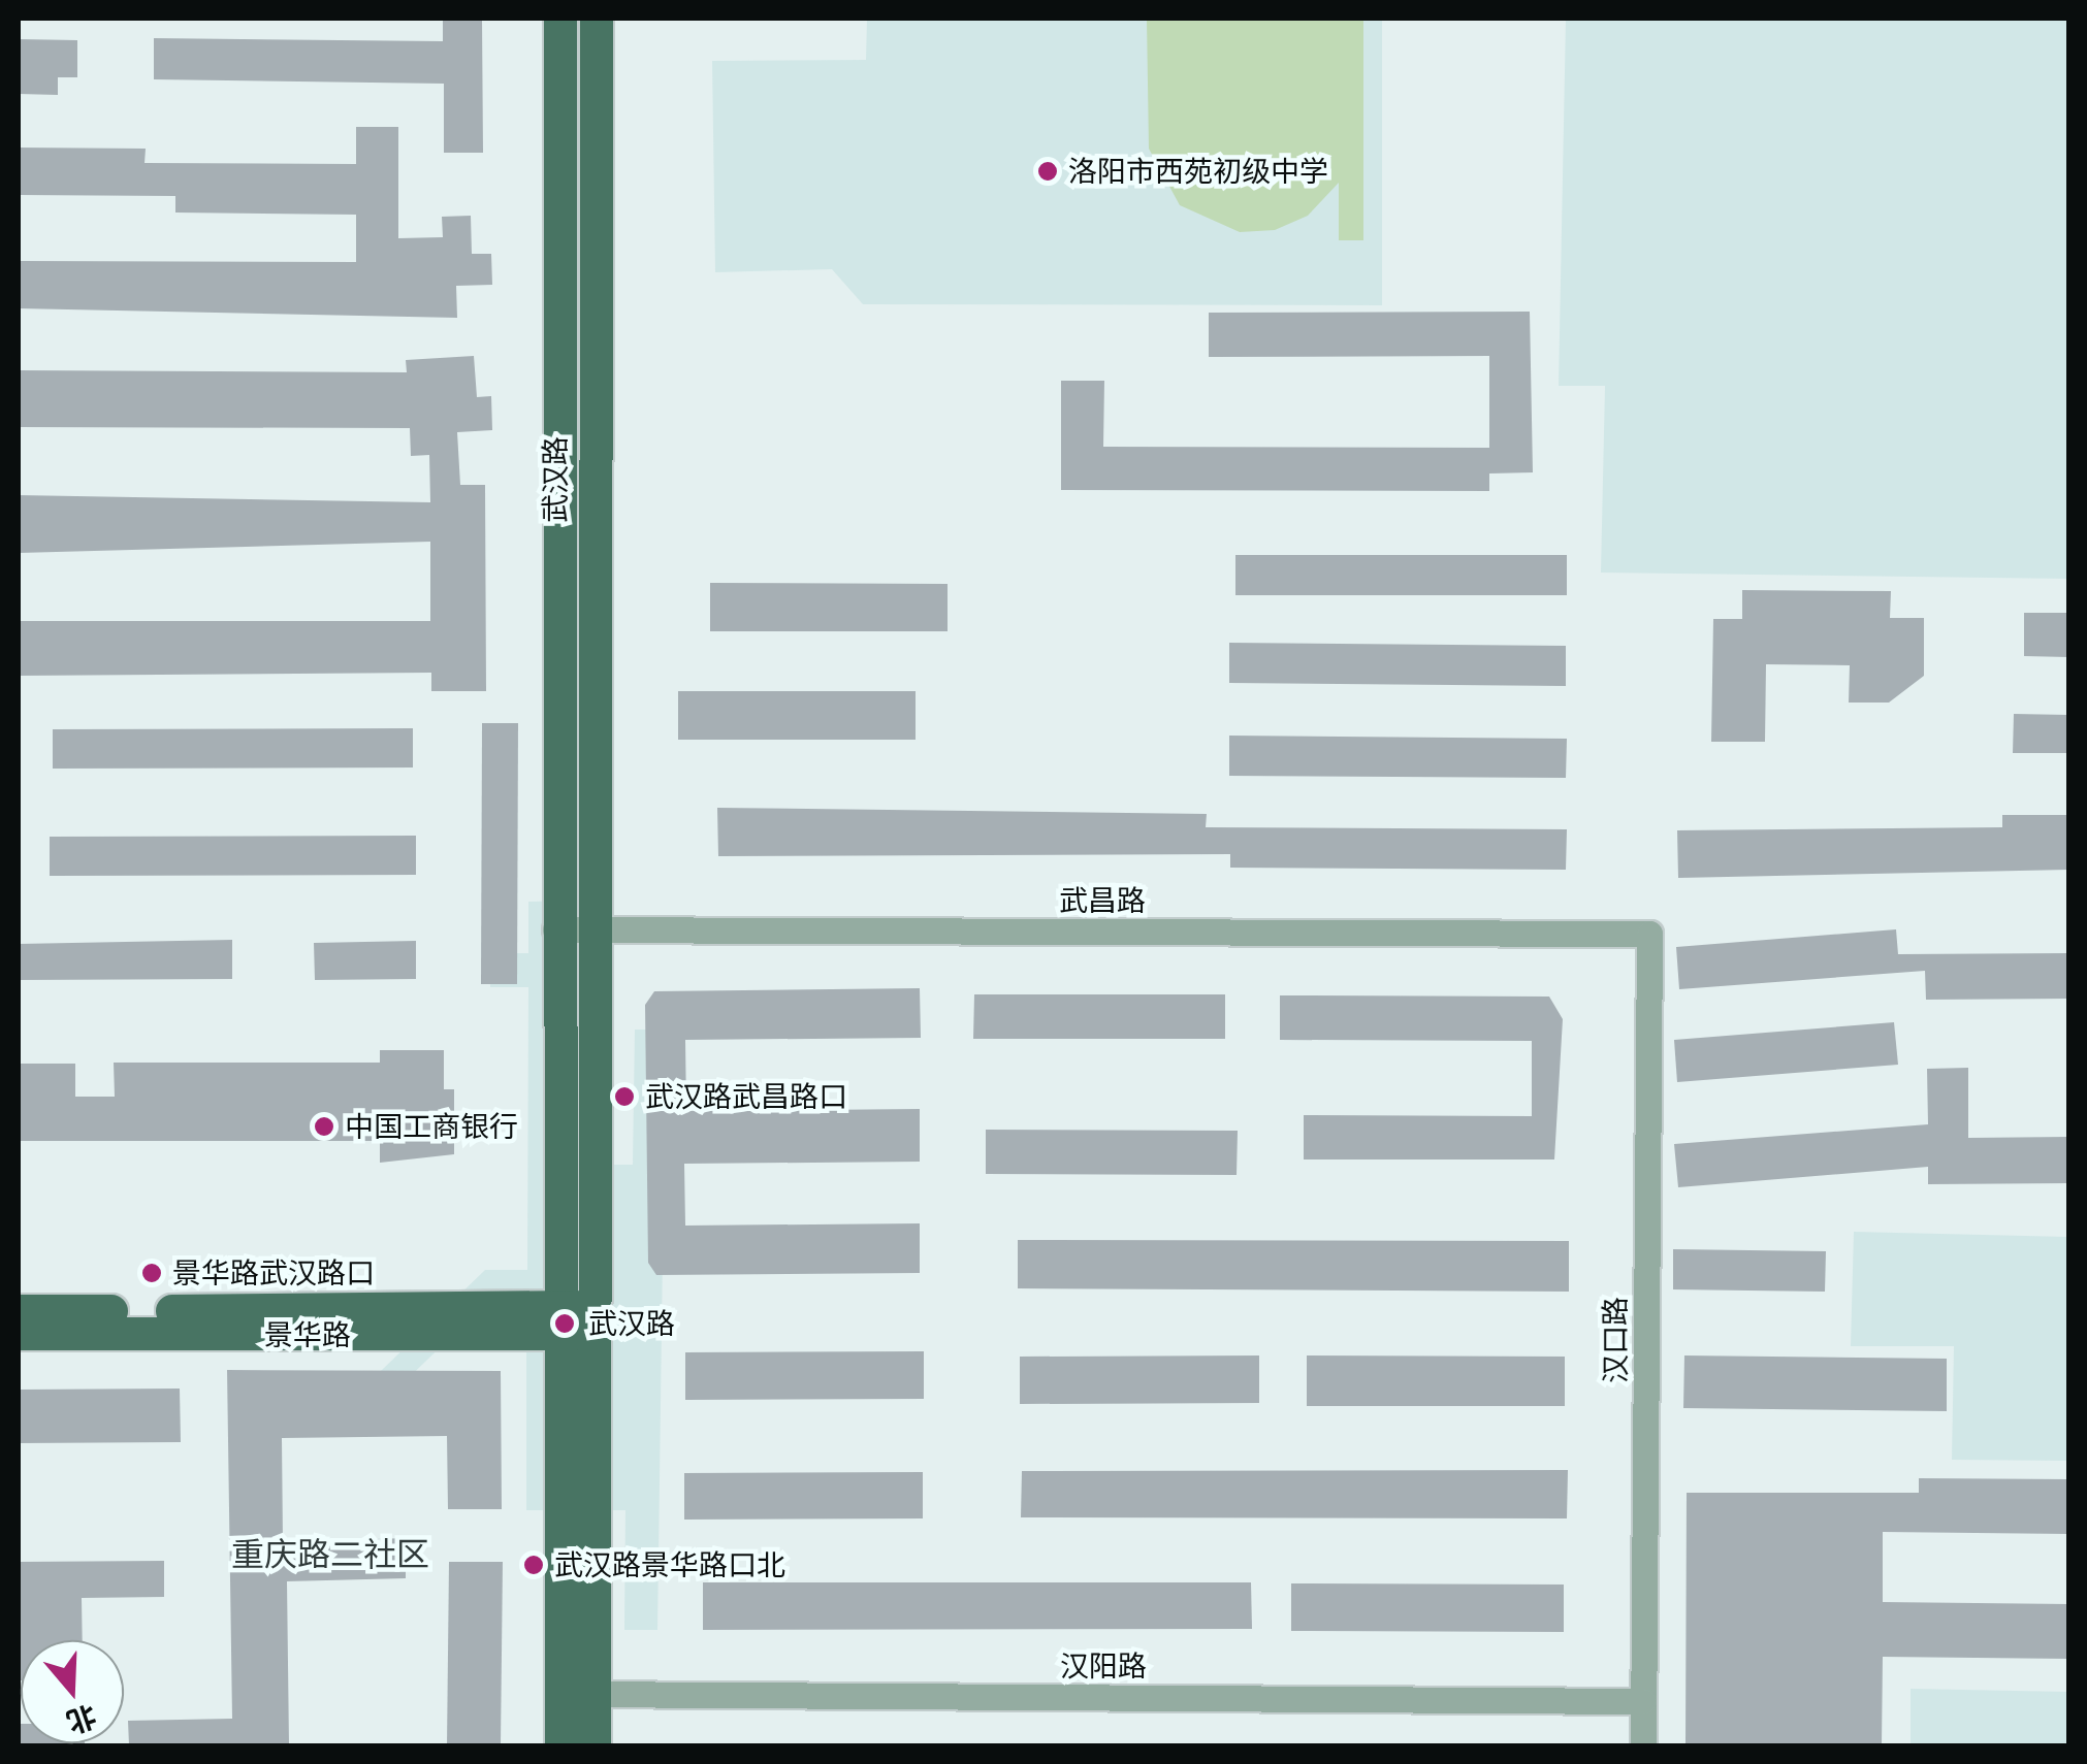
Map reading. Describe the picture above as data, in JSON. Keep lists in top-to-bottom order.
{
  "streets": {
    "main road": ["武汉路", "景华路"],
    "street": ["武昌路", "汉口路", "汉阳路"]
  },
  "crossings": [
    ["武汉路", "武昌路"],
    ["武汉路", "景华路"],
    ["武汉路", "汉阳路"],
    ["武昌路", "汉口路"],
    ["汉口路", "汉阳路"]
  ],
  "districts": ["重庆路二社区"],
  "places": [
    "洛阳市西苑初级中学",
    "武汉路武昌路口",
    "中国工商银行",
    "景华路武汉路口",
    "武汉路",
    "武汉路景华路口北"
  ],
  "north": "bottom"
}
